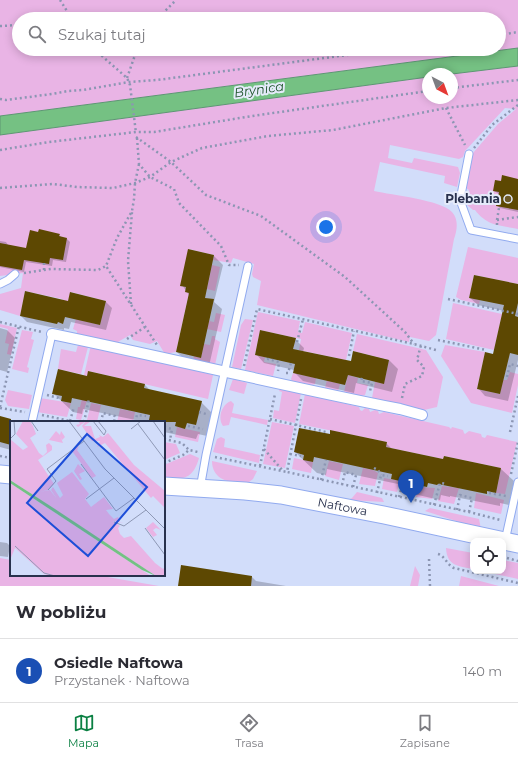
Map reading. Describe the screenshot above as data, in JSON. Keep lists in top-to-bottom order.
{
  "streets": {
    "street": ["Naftowa"]
  },
  "water": ["Brynica"],
  "places": ["Plebania"],
  "north": "bottom right",
  "page": {
    "search": "Szukaj tutaj",
    "pins": "1",
    "heading": "W pobliżu",
    "list": [
      {
        "mark": "1",
        "name": "Osiedle Naftowa",
        "note": "Przystanek · Naftowa",
        "value": "140 m"
      }
    ],
    "nav": ["Mapa", "Trasa", "Zapisane"]
  }
}
